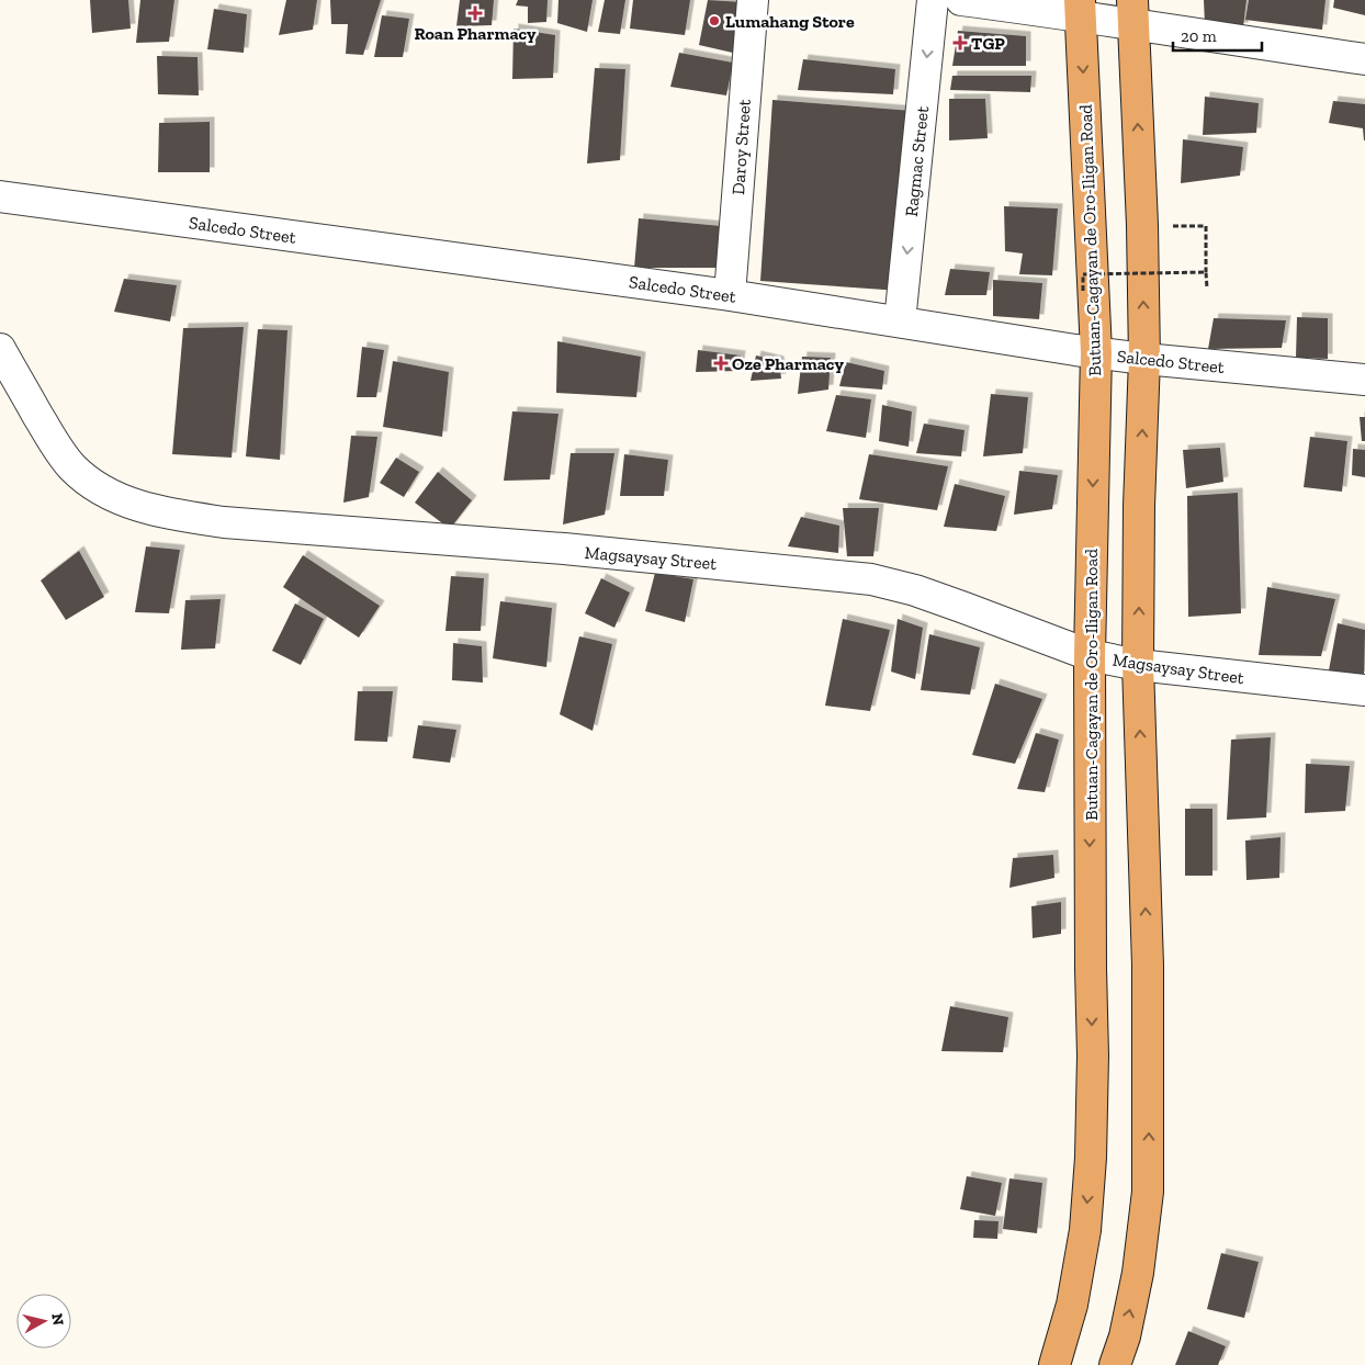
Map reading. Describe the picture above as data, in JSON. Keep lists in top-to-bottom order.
{
  "streets": {
    "highway": ["Butuan-Cagayan de Oro-Iligan Road"],
    "street": [
      "Daroy Street",
      "Ragmac Street",
      "Salcedo Street",
      "Magsaysay Street"
    ]
  },
  "crossings": [
    ["Daroy Street", "Salcedo Street"],
    ["Ragmac Street", "Salcedo Street"],
    ["Salcedo Street", "Butuan-Cagayan de Oro-Iligan Road"],
    ["Butuan-Cagayan de Oro-Iligan Road", "Magsaysay Street"]
  ],
  "one_way": ["Ragmac Street"],
  "places": {
    "health": ["Roan Pharmacy", "TGP", "Oze Pharmacy"],
    "other": ["Lumahang Store"]
  },
  "scale_bar": "20 m",
  "north": "right"
}
